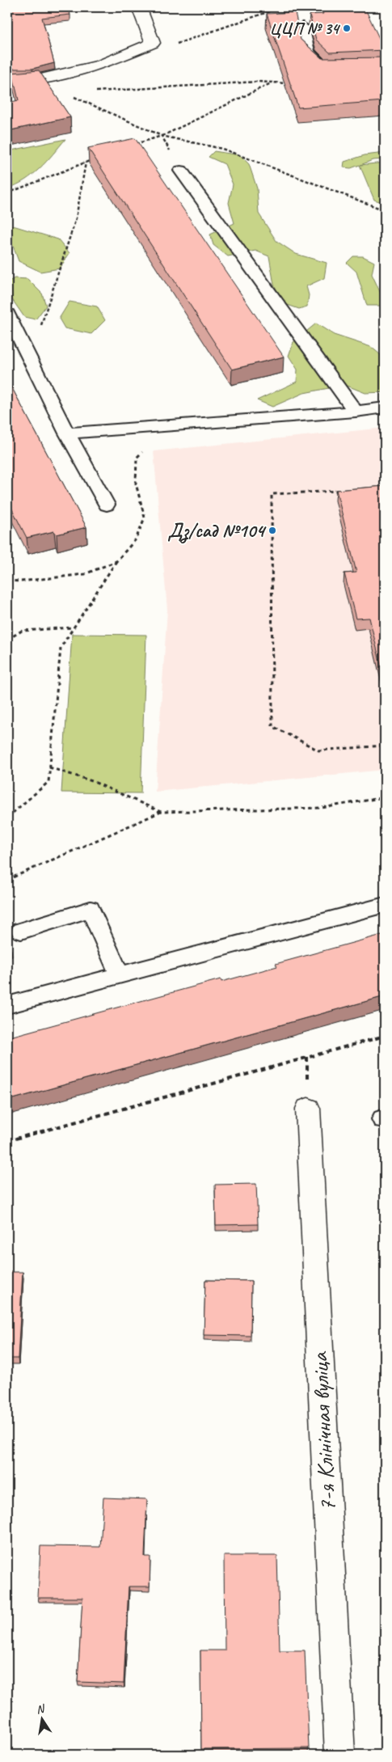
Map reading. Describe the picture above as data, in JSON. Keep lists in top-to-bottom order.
{
  "streets": {
    "street": ["7-я Клінічная вуліца"]
  },
  "places": ["ЦЦП № 34", "Дз/сад №104"],
  "north": "top"
}
